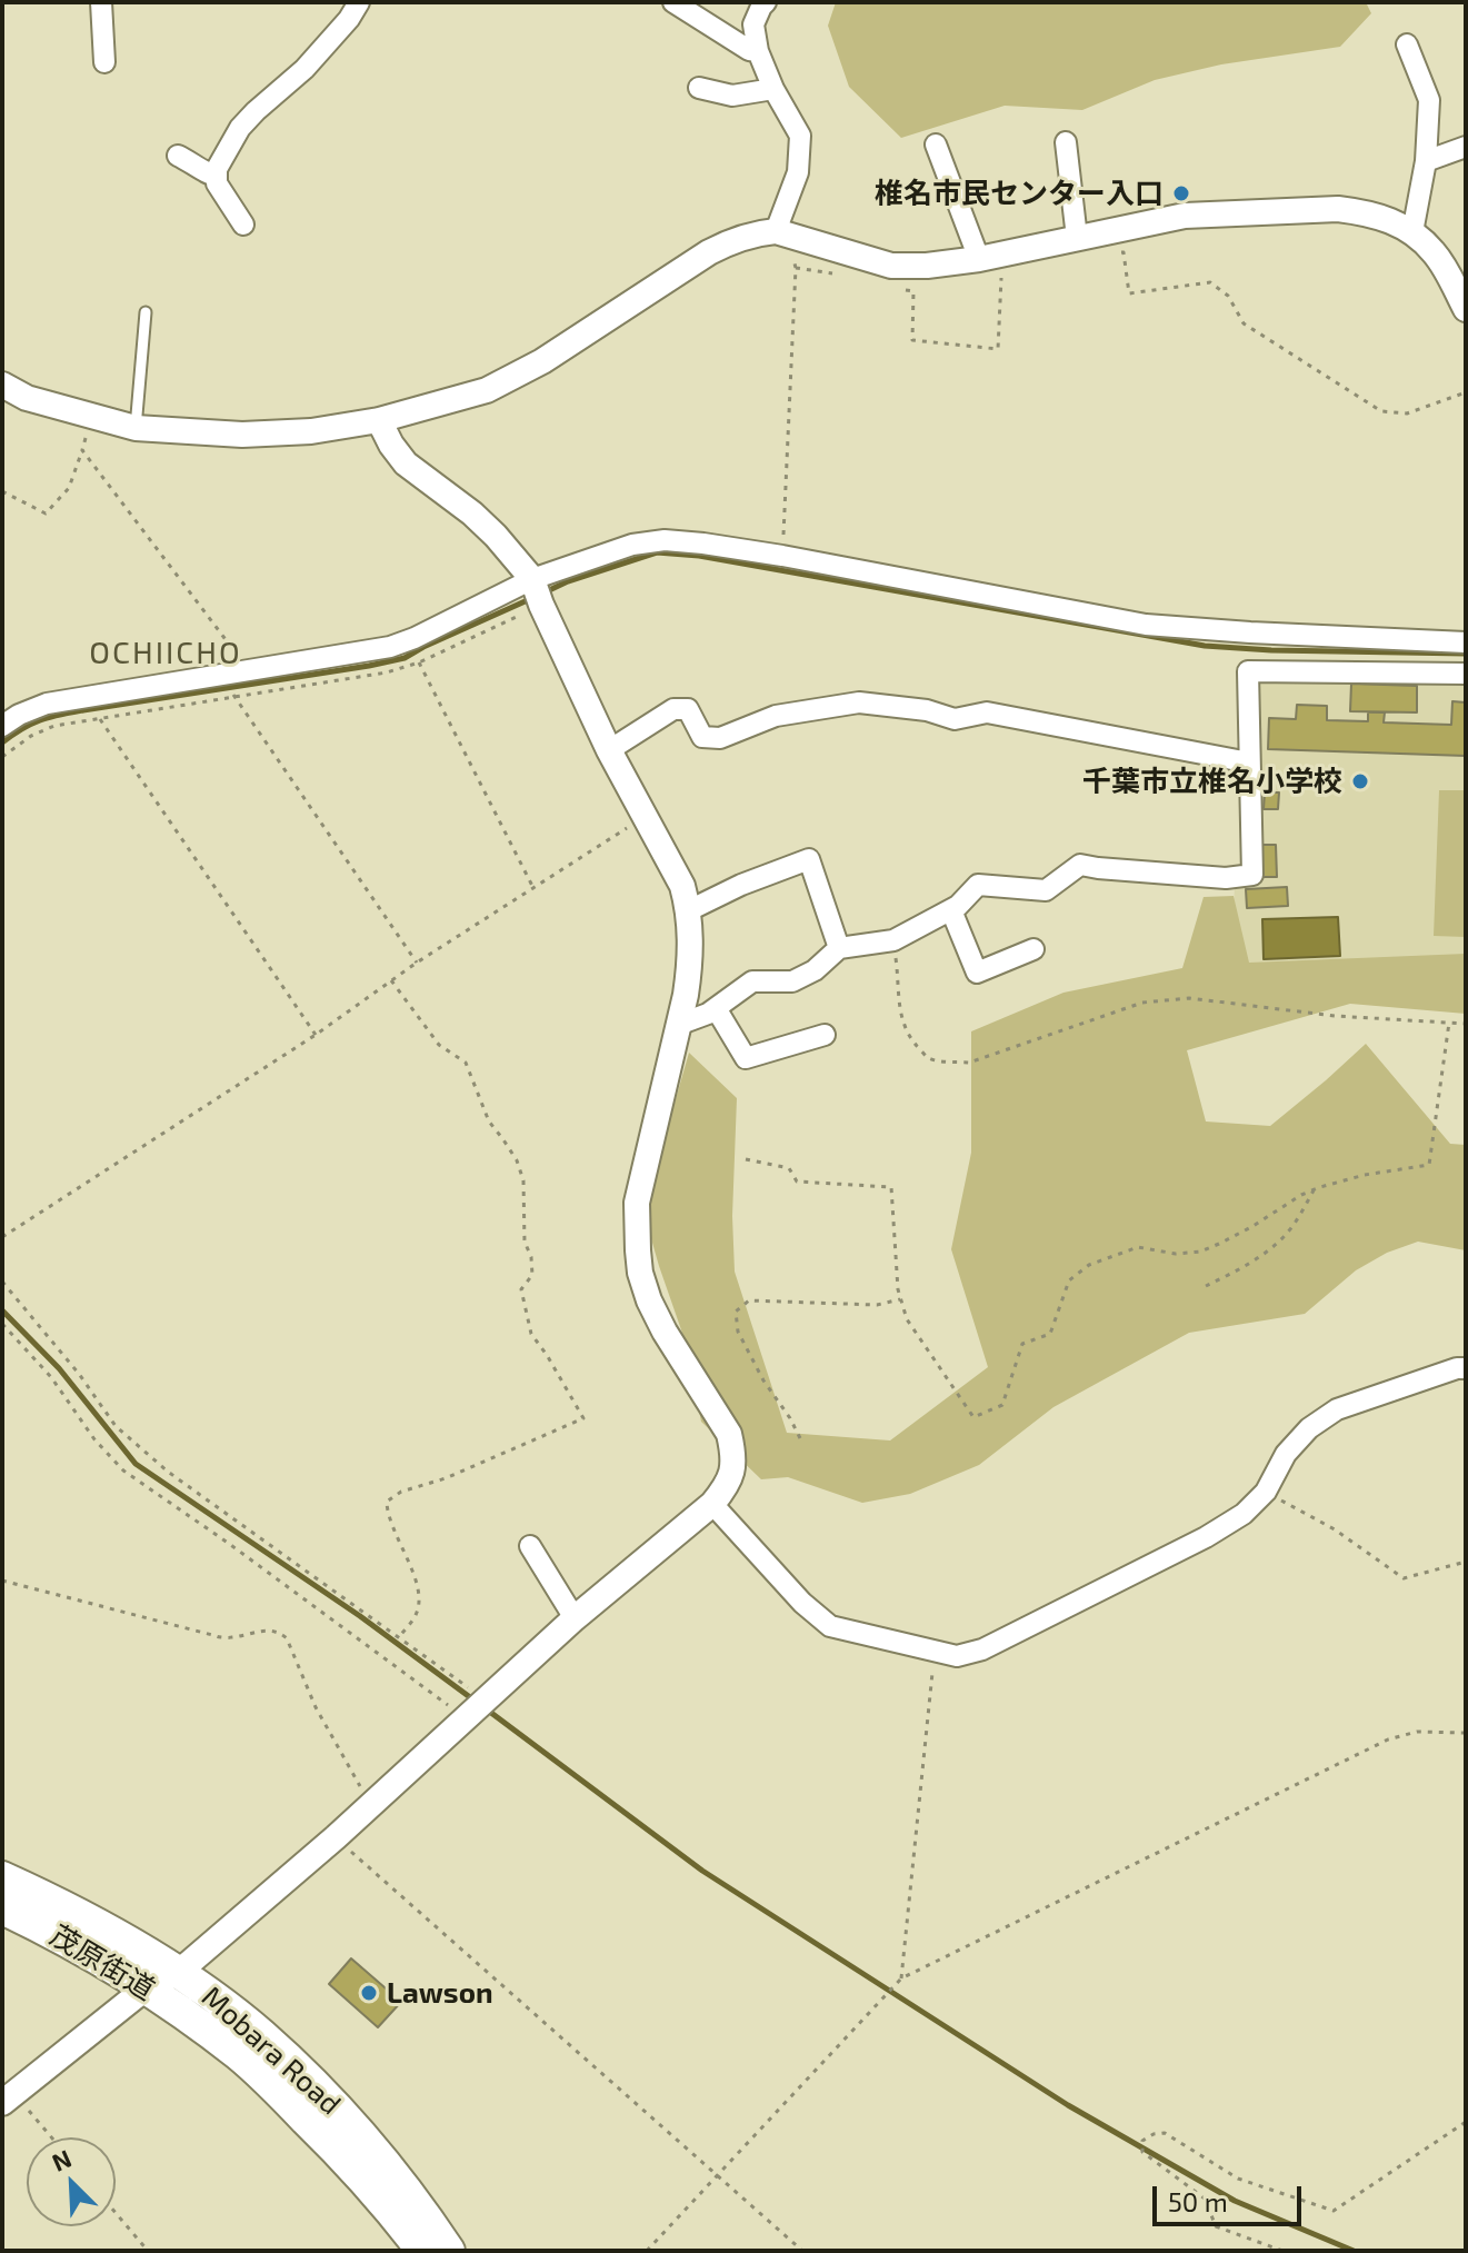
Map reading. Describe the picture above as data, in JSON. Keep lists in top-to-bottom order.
{
  "streets": {
    "main road": ["茂原街道", "Mobara Road"]
  },
  "districts": ["OCHIICHO"],
  "places": ["椎名市民センター入口", "千葉市立椎名小学校", "Lawson"],
  "scale_bar": "50 m",
  "north": "top left"
}
